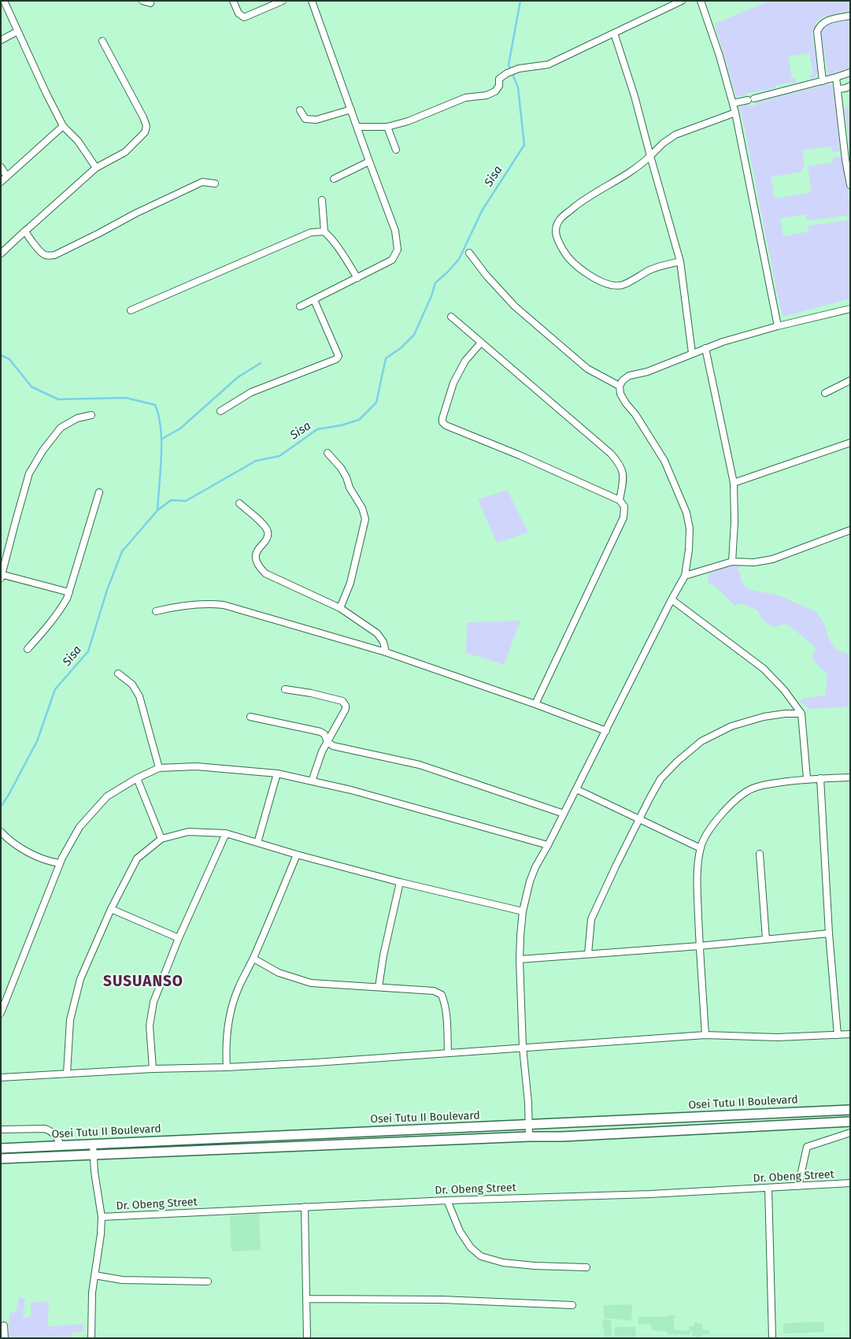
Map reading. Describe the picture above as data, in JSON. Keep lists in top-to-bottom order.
{
  "streets": {
    "highway": ["Osei Tutu II Boulevard"],
    "street": ["Dr. Obeng Street"]
  },
  "districts": ["SUSUANSO"],
  "water": ["Sisa"]
}
